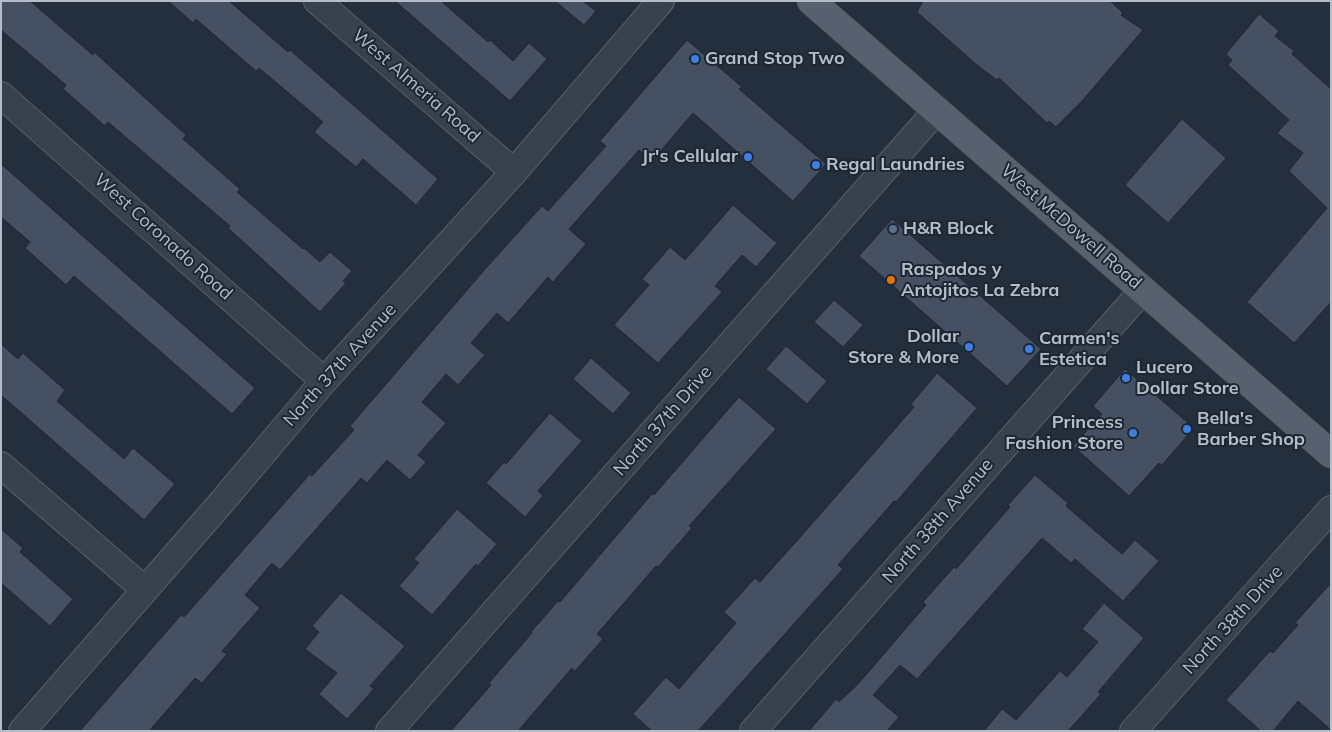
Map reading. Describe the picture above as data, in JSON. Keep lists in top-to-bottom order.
{
  "streets": {
    "main road": ["West McDowell Road"],
    "street": [
      "West Almeria Road",
      "West Coronado Road",
      "North 37th Avenue",
      "North 37th Drive",
      "North 38th Avenue",
      "North 38th Drive"
    ]
  },
  "crossings": [
    ["West Almeria Road", "North 37th Avenue"],
    ["West McDowell Road", "North 37th Drive"],
    ["West McDowell Road", "North 38th Avenue"],
    ["West Coronado Road", "North 37th Avenue"]
  ],
  "places": [
    "Grand Stop Two",
    "Jr's Cellular",
    "Regal Laundries",
    "H&R Block",
    "Raspados y Antojitos La Zebra",
    "Dollar Store & More",
    "Carmen's Estetica",
    "Lucero Dollar Store",
    "Bella's Barber Shop",
    "Princess Fashion Store"
  ]
}
